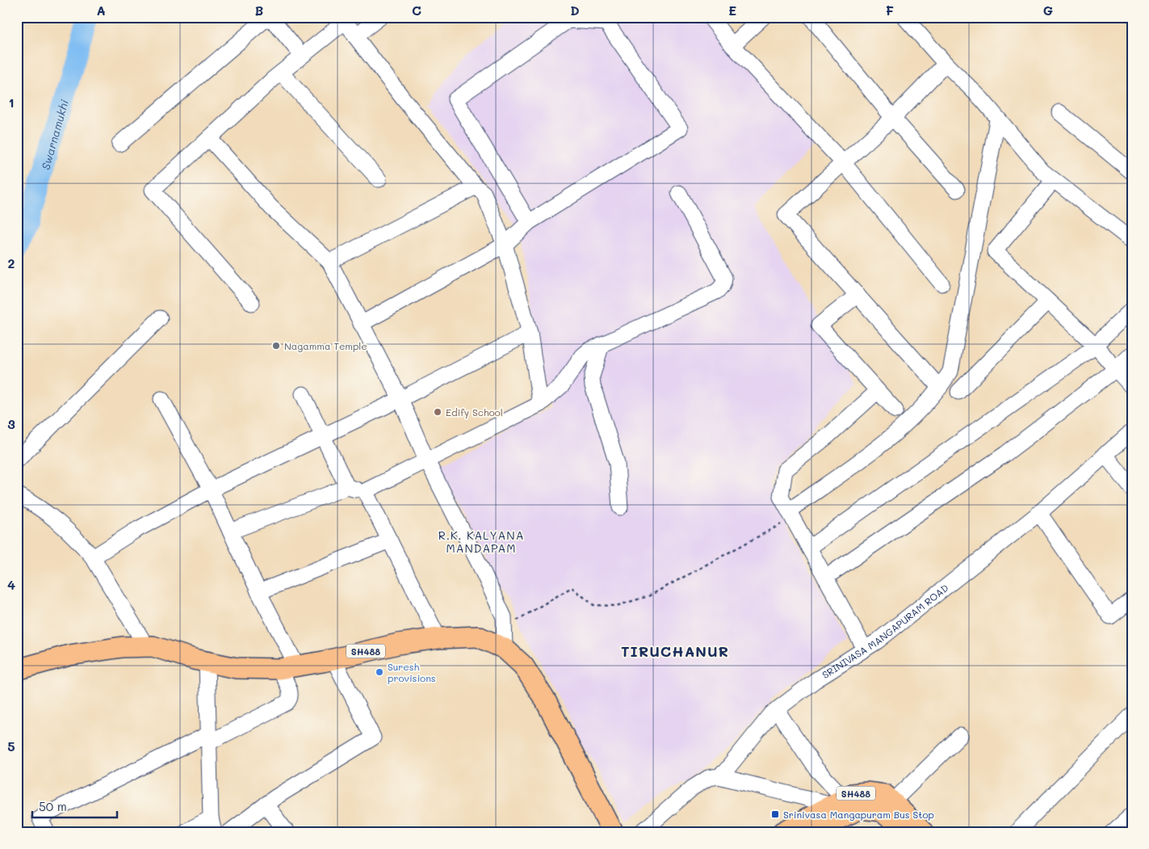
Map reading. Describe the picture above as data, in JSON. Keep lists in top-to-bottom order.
{
  "streets": {
    "main road": ["SH488"],
    "street": ["SRINIVASA MANGAPURAM ROAD"]
  },
  "districts": ["R.K. KALYANA MANDAPAM", "TIRUCHANUR"],
  "water": ["Swarnamukhi"],
  "places": {
    "other": ["Nagamma Temple", "Edify School", "Suresh provisions"],
    "transit": ["Srinivasa Mangapuram Bus Stop"]
  },
  "scale_bar": "50 m",
  "grid": {
    "columns": [
      "A",
      "B",
      "C",
      "D",
      "E",
      "F",
      "G"
    ],
    "rows": [
      "1",
      "2",
      "3",
      "4",
      "5"
    ]
  }
}
